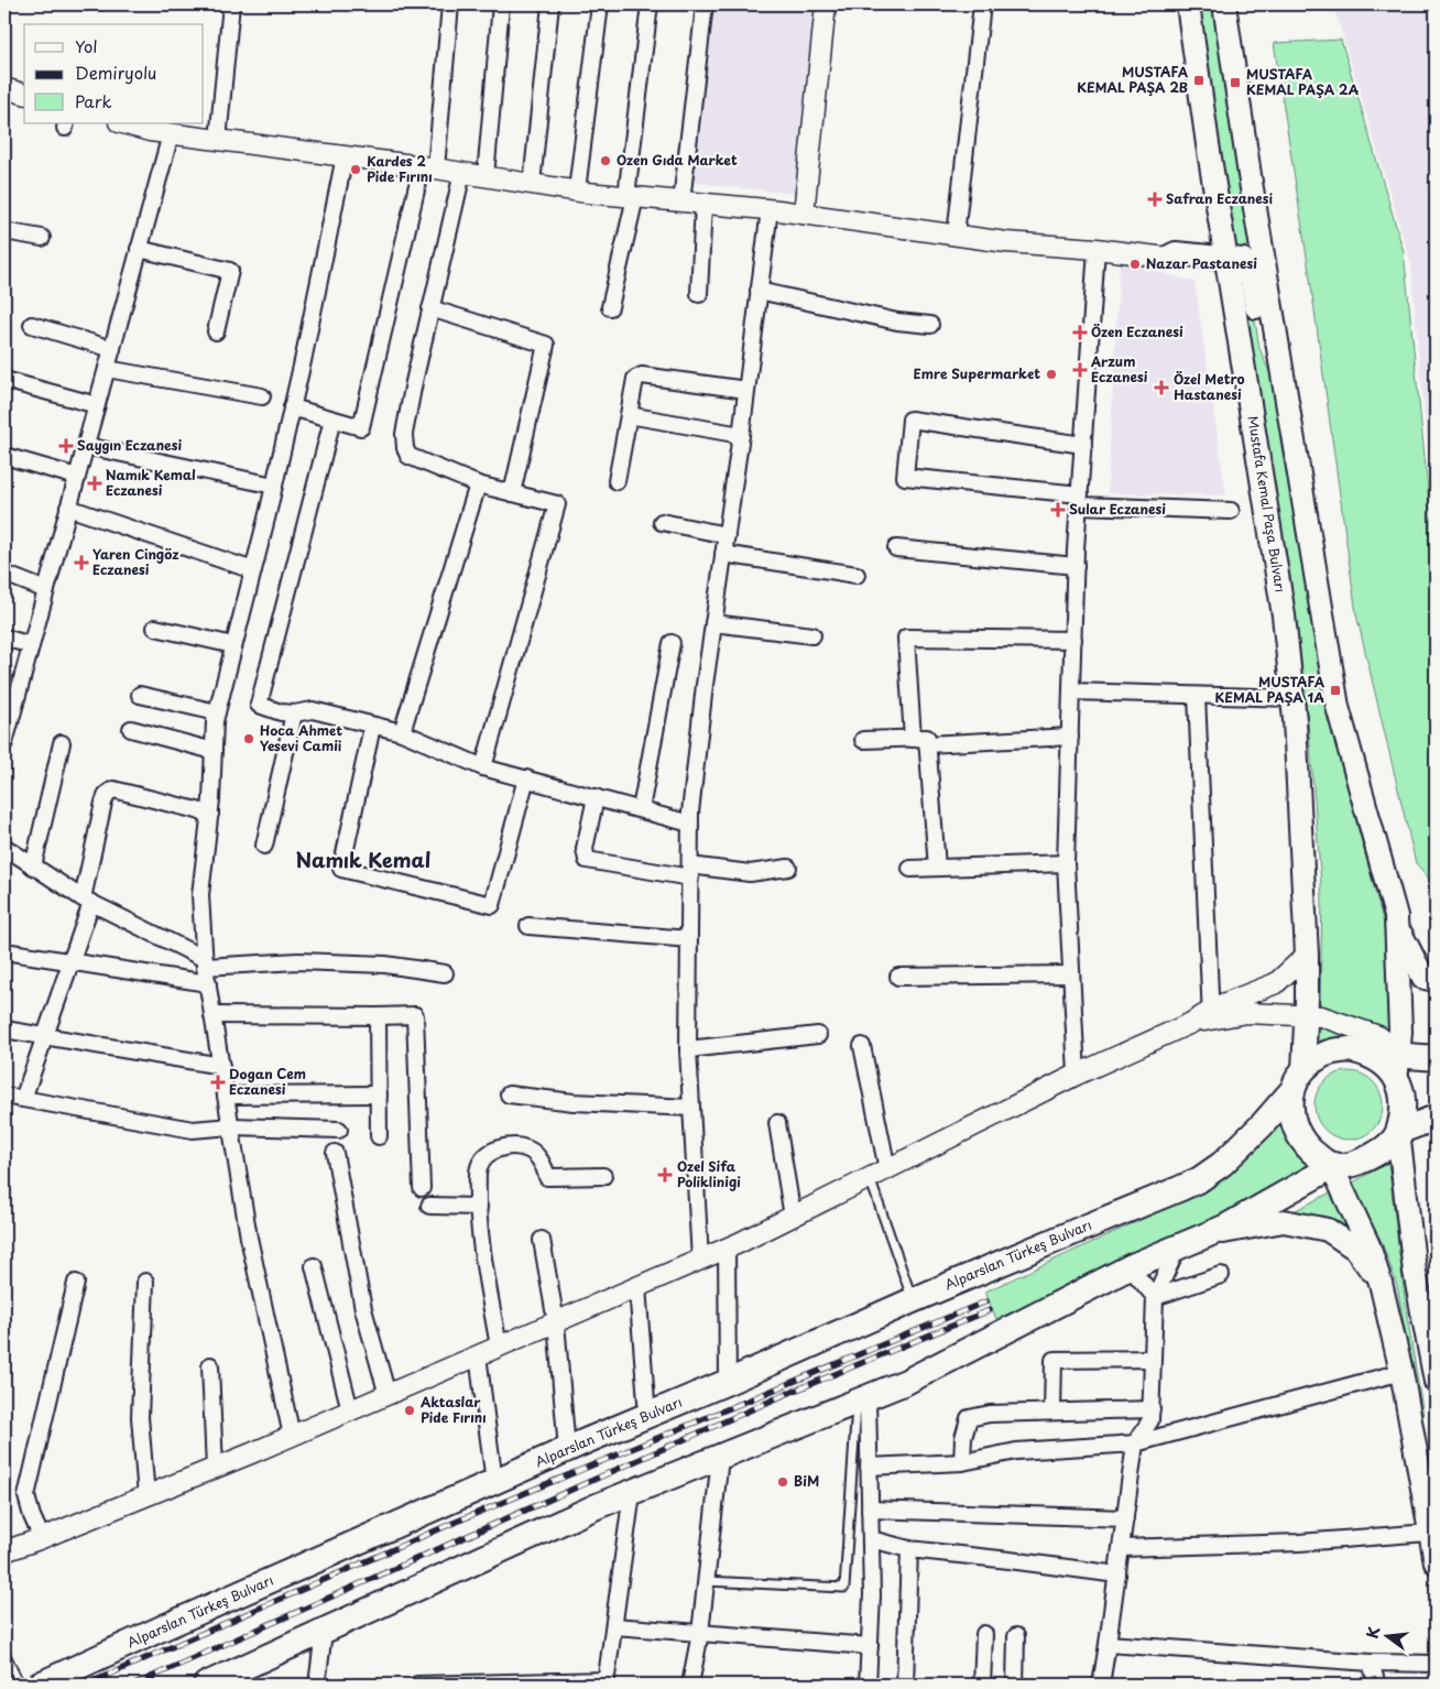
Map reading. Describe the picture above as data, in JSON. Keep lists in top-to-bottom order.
{
  "streets": {
    "main road": ["Mustafa Kemal Paşa Bulvarı", "Alparslan Türkeş Bulvarı"]
  },
  "crossings": [
    ["Mustafa Kemal Paşa Bulvarı", "Alparslan Türkeş Bulvarı"]
  ],
  "districts": ["Namık Kemal"],
  "places": {
    "transit": ["MUSTAFA KEMAL PAŞA 2B", "MUSTAFA KEMAL PAŞA 2A", "MUSTAFA KEMAL PAŞA 1A"],
    "other": [
      "Ozen Gıda Market",
      "Kardes 2 Pide Fırını",
      "Nazar Pastanesi",
      "Emre Supermarket",
      "Hoca Ahmet Yesevi Camii",
      "Aktaslar Pide Fırını",
      "BiM"
    ],
    "health": [
      "Safran Eczanesi",
      "Özen Eczanesi",
      "Arzum Eczanesi",
      "Özel Metro Hastanesi",
      "Saygın Eczanesi",
      "Namık Kemal Eczanesi",
      "Sular Eczanesi",
      "Yaren Cingöz Eczanesi",
      "Dogan Cem Eczanesi",
      "Ozel Sifa Poliklinigi"
    ]
  },
  "legend": ["Yol", "Demiryolu", "Park"],
  "north": "left"
}
